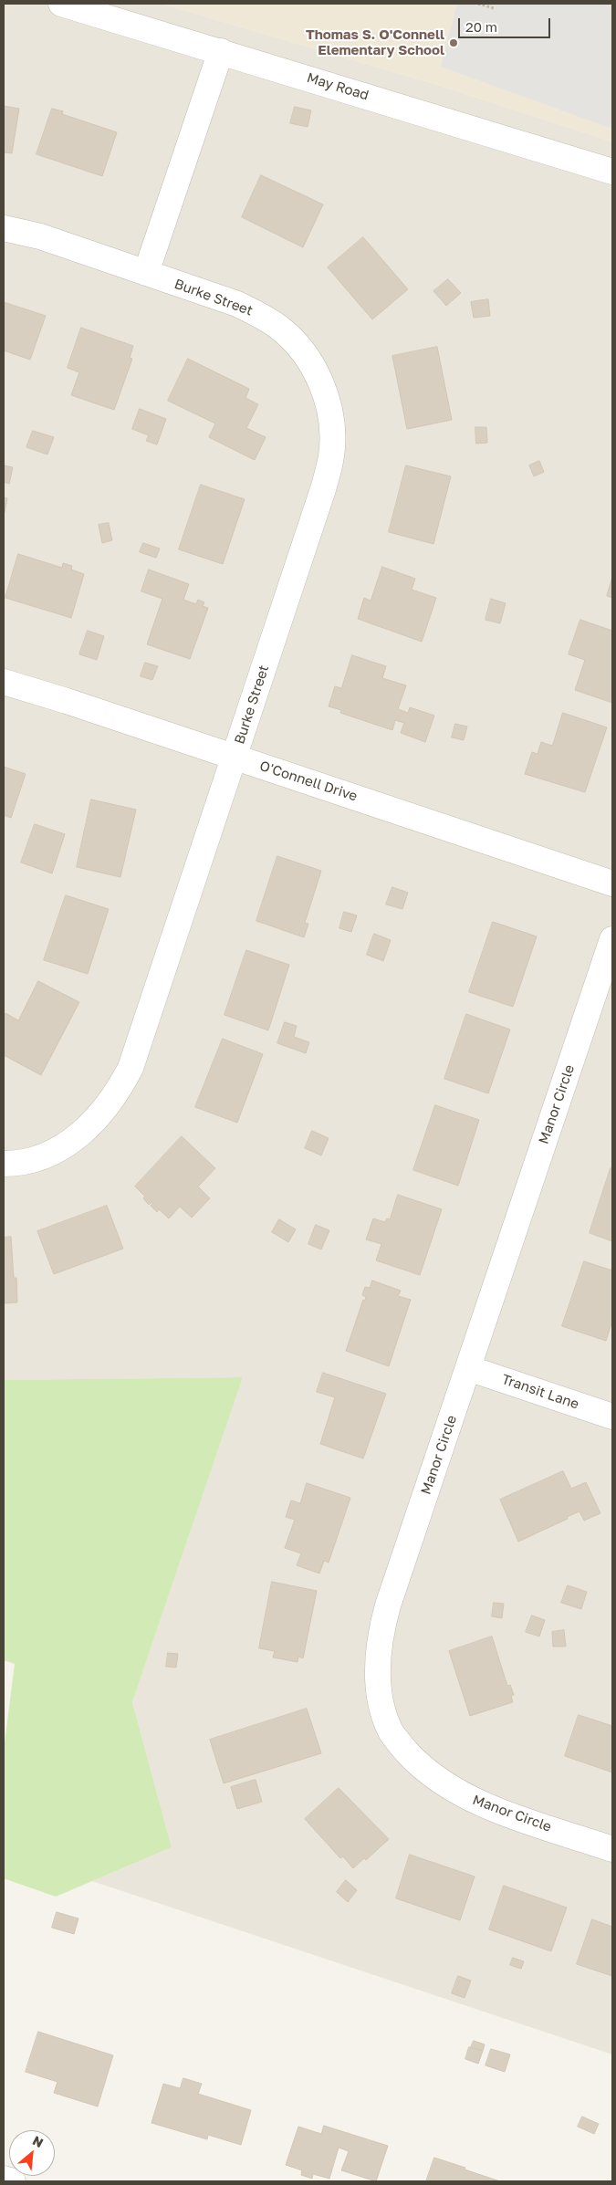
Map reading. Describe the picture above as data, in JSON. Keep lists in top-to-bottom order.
{
  "streets": {
    "street": [
      "May Road",
      "Burke Street",
      "O'Connell Drive",
      "Manor Circle",
      "Transit Lane"
    ]
  },
  "crossings": [
    ["Burke Street", "O'Connell Drive"],
    ["Manor Circle", "Transit Lane"]
  ],
  "places": ["Thomas S. O'Connell Elementary School"],
  "scale_bar": "20 m",
  "north": "top right"
}
